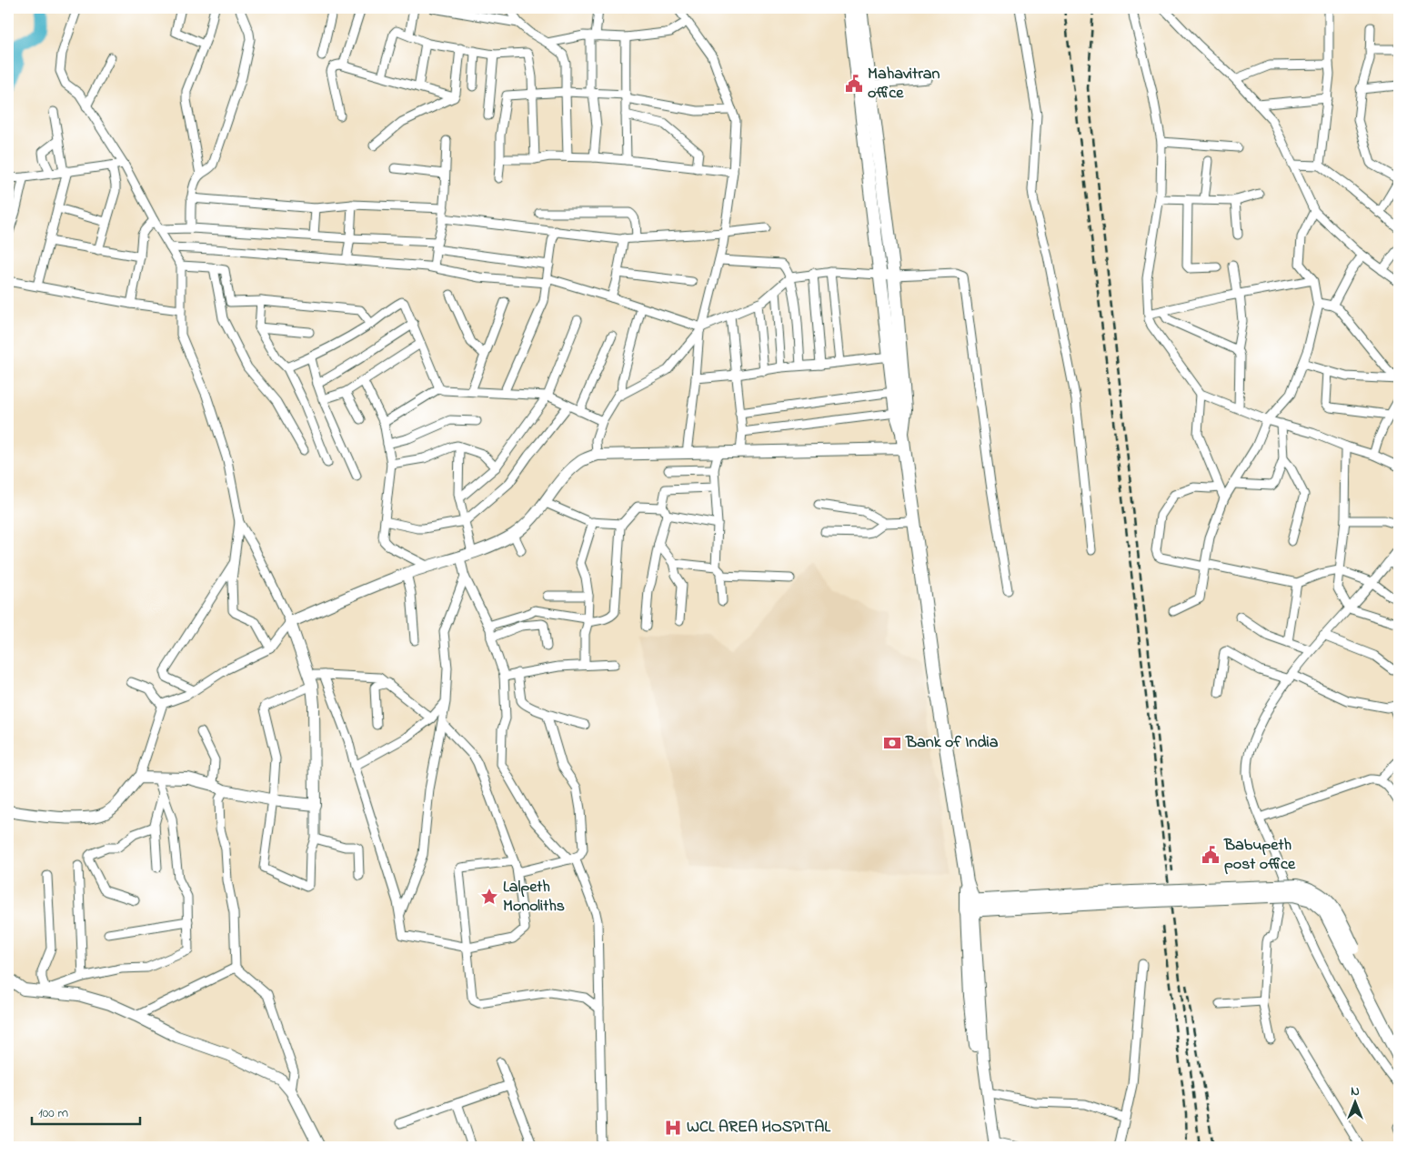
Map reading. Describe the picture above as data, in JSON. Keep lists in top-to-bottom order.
{
  "places": {
    "public building": ["Mahavitran office", "Babupeth post office"],
    "bank": ["Bank of India"],
    "place": ["Lalpeth Monoliths"],
    "hospital": ["WCL AREA HOSPITAL"]
  },
  "scale_bar": "100 m",
  "north": "top"
}
